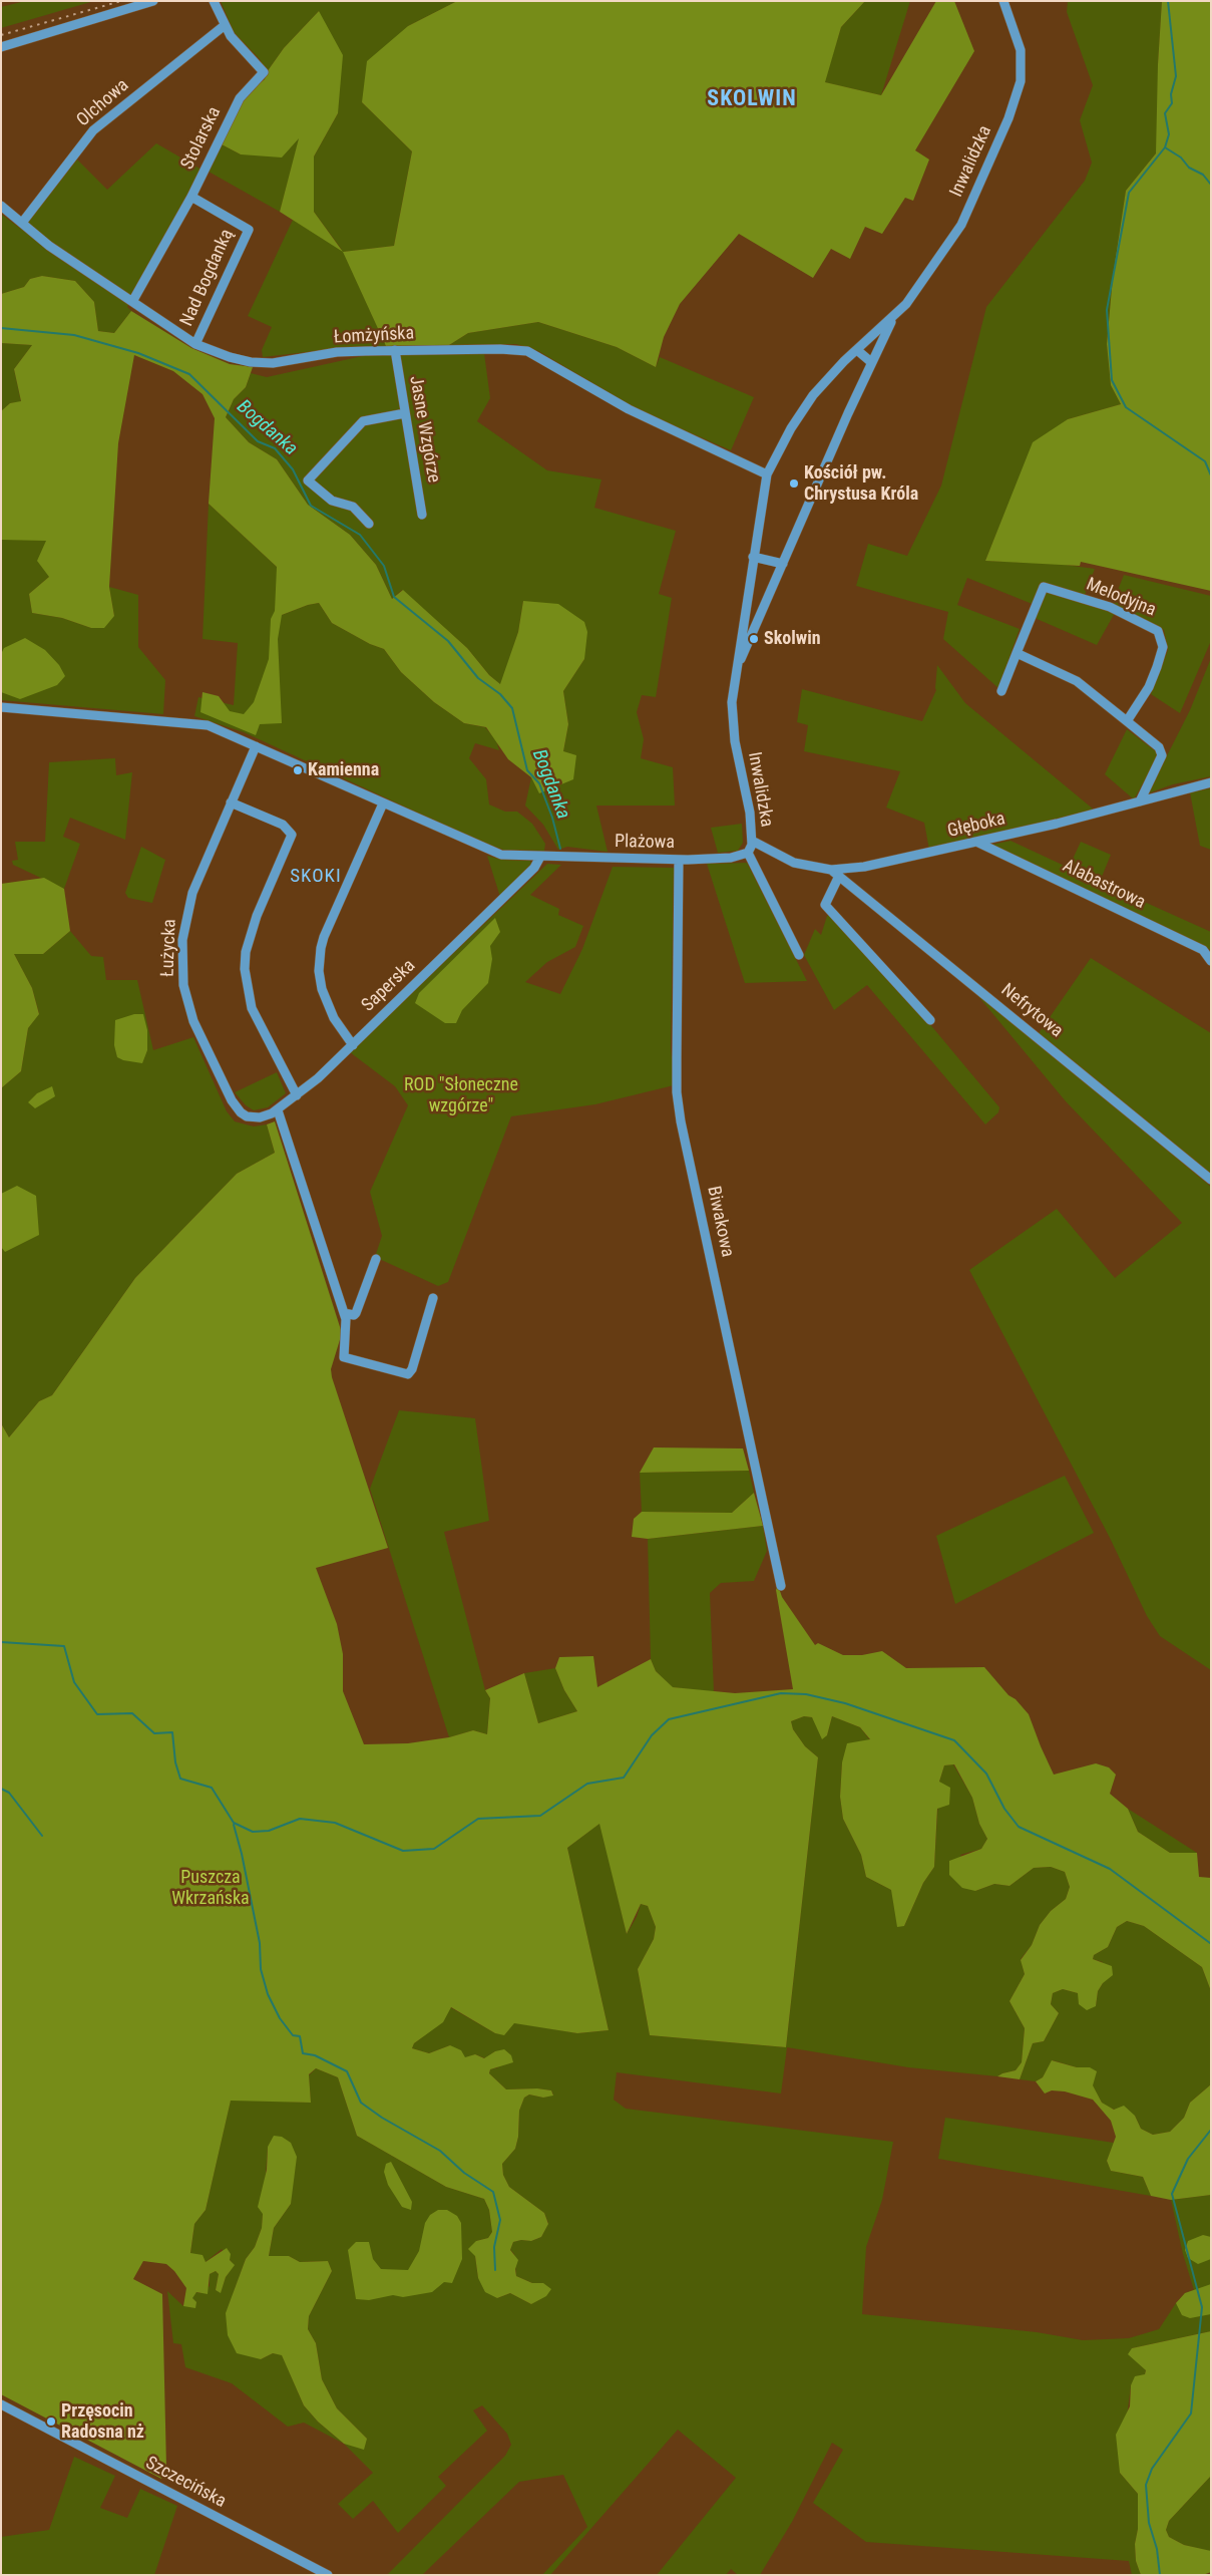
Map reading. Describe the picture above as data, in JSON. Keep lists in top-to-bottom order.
{
  "streets": {
    "street": [
      "Olchowa",
      "Stolarska",
      "Inwalidzka",
      "Nad Bogdanką",
      "Łomżyńska",
      "Jasne Wzgórze",
      "Melodyjna",
      "Głęboka",
      "Plażowa",
      "Alabastrowa",
      "Łużycka",
      "Saperska",
      "Nefrytowa",
      "Biwakowa",
      "Szczecińska"
    ]
  },
  "crossings": [
    ["Olchowa", "Stolarska"],
    ["Olchowa", "Łomżyńska"],
    ["Stolarska", "Nad Bogdanką"],
    ["Stolarska", "Łomżyńska"],
    ["Inwalidzka", "Łomżyńska"],
    ["Inwalidzka", "Głęboka"],
    ["Inwalidzka", "Plażowa"],
    ["Nad Bogdanką", "Łomżyńska"],
    ["Łomżyńska", "Jasne Wzgórze"],
    ["Głęboka", "Alabastrowa"],
    ["Głęboka", "Nefrytowa"],
    ["Plażowa", "Saperska"],
    ["Plażowa", "Biwakowa"],
    ["Łużycka", "Saperska"]
  ],
  "districts": ["SKOLWIN", "SKOKI"],
  "water": ["Bogdanka"],
  "parks": ["ROD \"Słoneczne wzgórze\"", "Puszcza Wkrzańska"],
  "places": [
    "Kościół pw. Chrystusa Króla",
    "Skolwin",
    "Kamienna",
    "Przęsocin Radosna nż"
  ]
}
